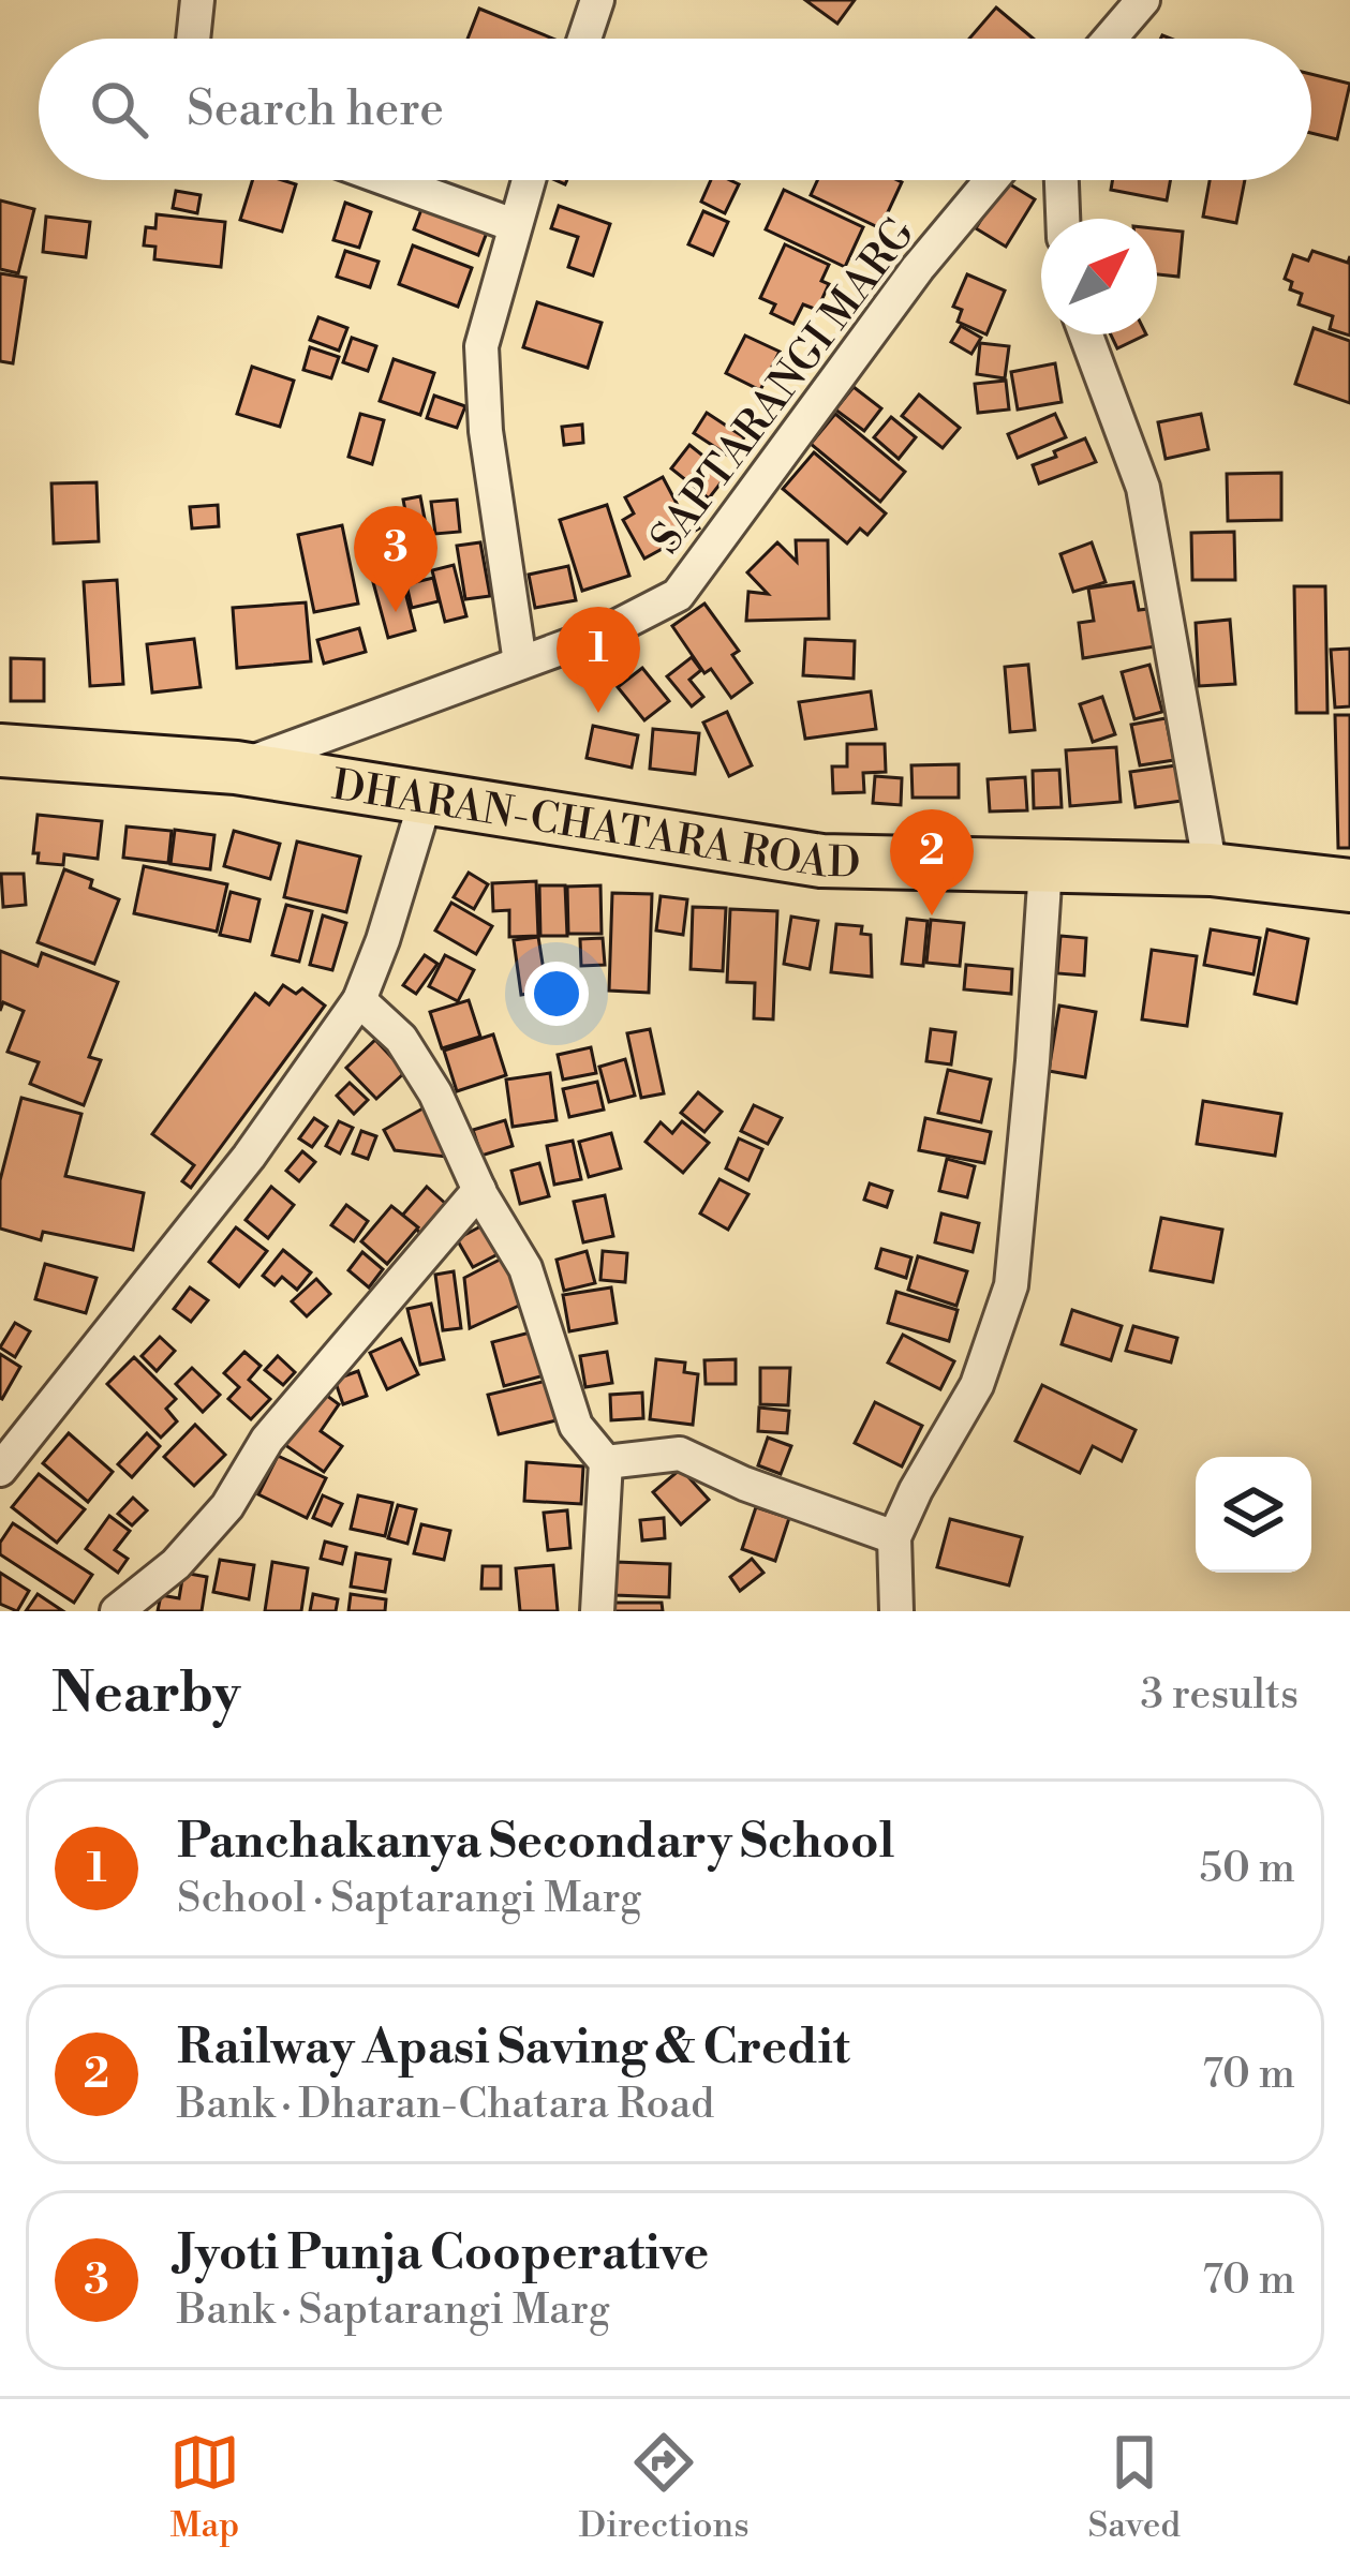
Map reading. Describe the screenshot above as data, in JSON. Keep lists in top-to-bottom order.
{
  "streets": {
    "main road": ["DHARAN-CHATARA ROAD"],
    "street": ["SAPTARANGI MARG"]
  },
  "crossings": [
    ["SAPTARANGI MARG", "DHARAN-CHATARA ROAD"]
  ],
  "north": "top right",
  "page": {
    "search": "Search here",
    "pins": ["3", "1", "2"],
    "heading": ["Nearby", "3 results"],
    "list": [
      {
        "mark": "1",
        "name": "Panchakanya Secondary School",
        "note": "School · Saptarangi Marg",
        "value": "50 m"
      },
      {
        "mark": "2",
        "name": "Railway Apasi Saving & Credit",
        "note": "Bank · Dharan-Chatara Road",
        "value": "70 m"
      },
      {
        "mark": "3",
        "name": "Jyoti Punja Cooperative",
        "note": "Bank · Saptarangi Marg",
        "value": "70 m"
      }
    ],
    "nav": ["Map", "Directions", "Saved"]
  }
}
